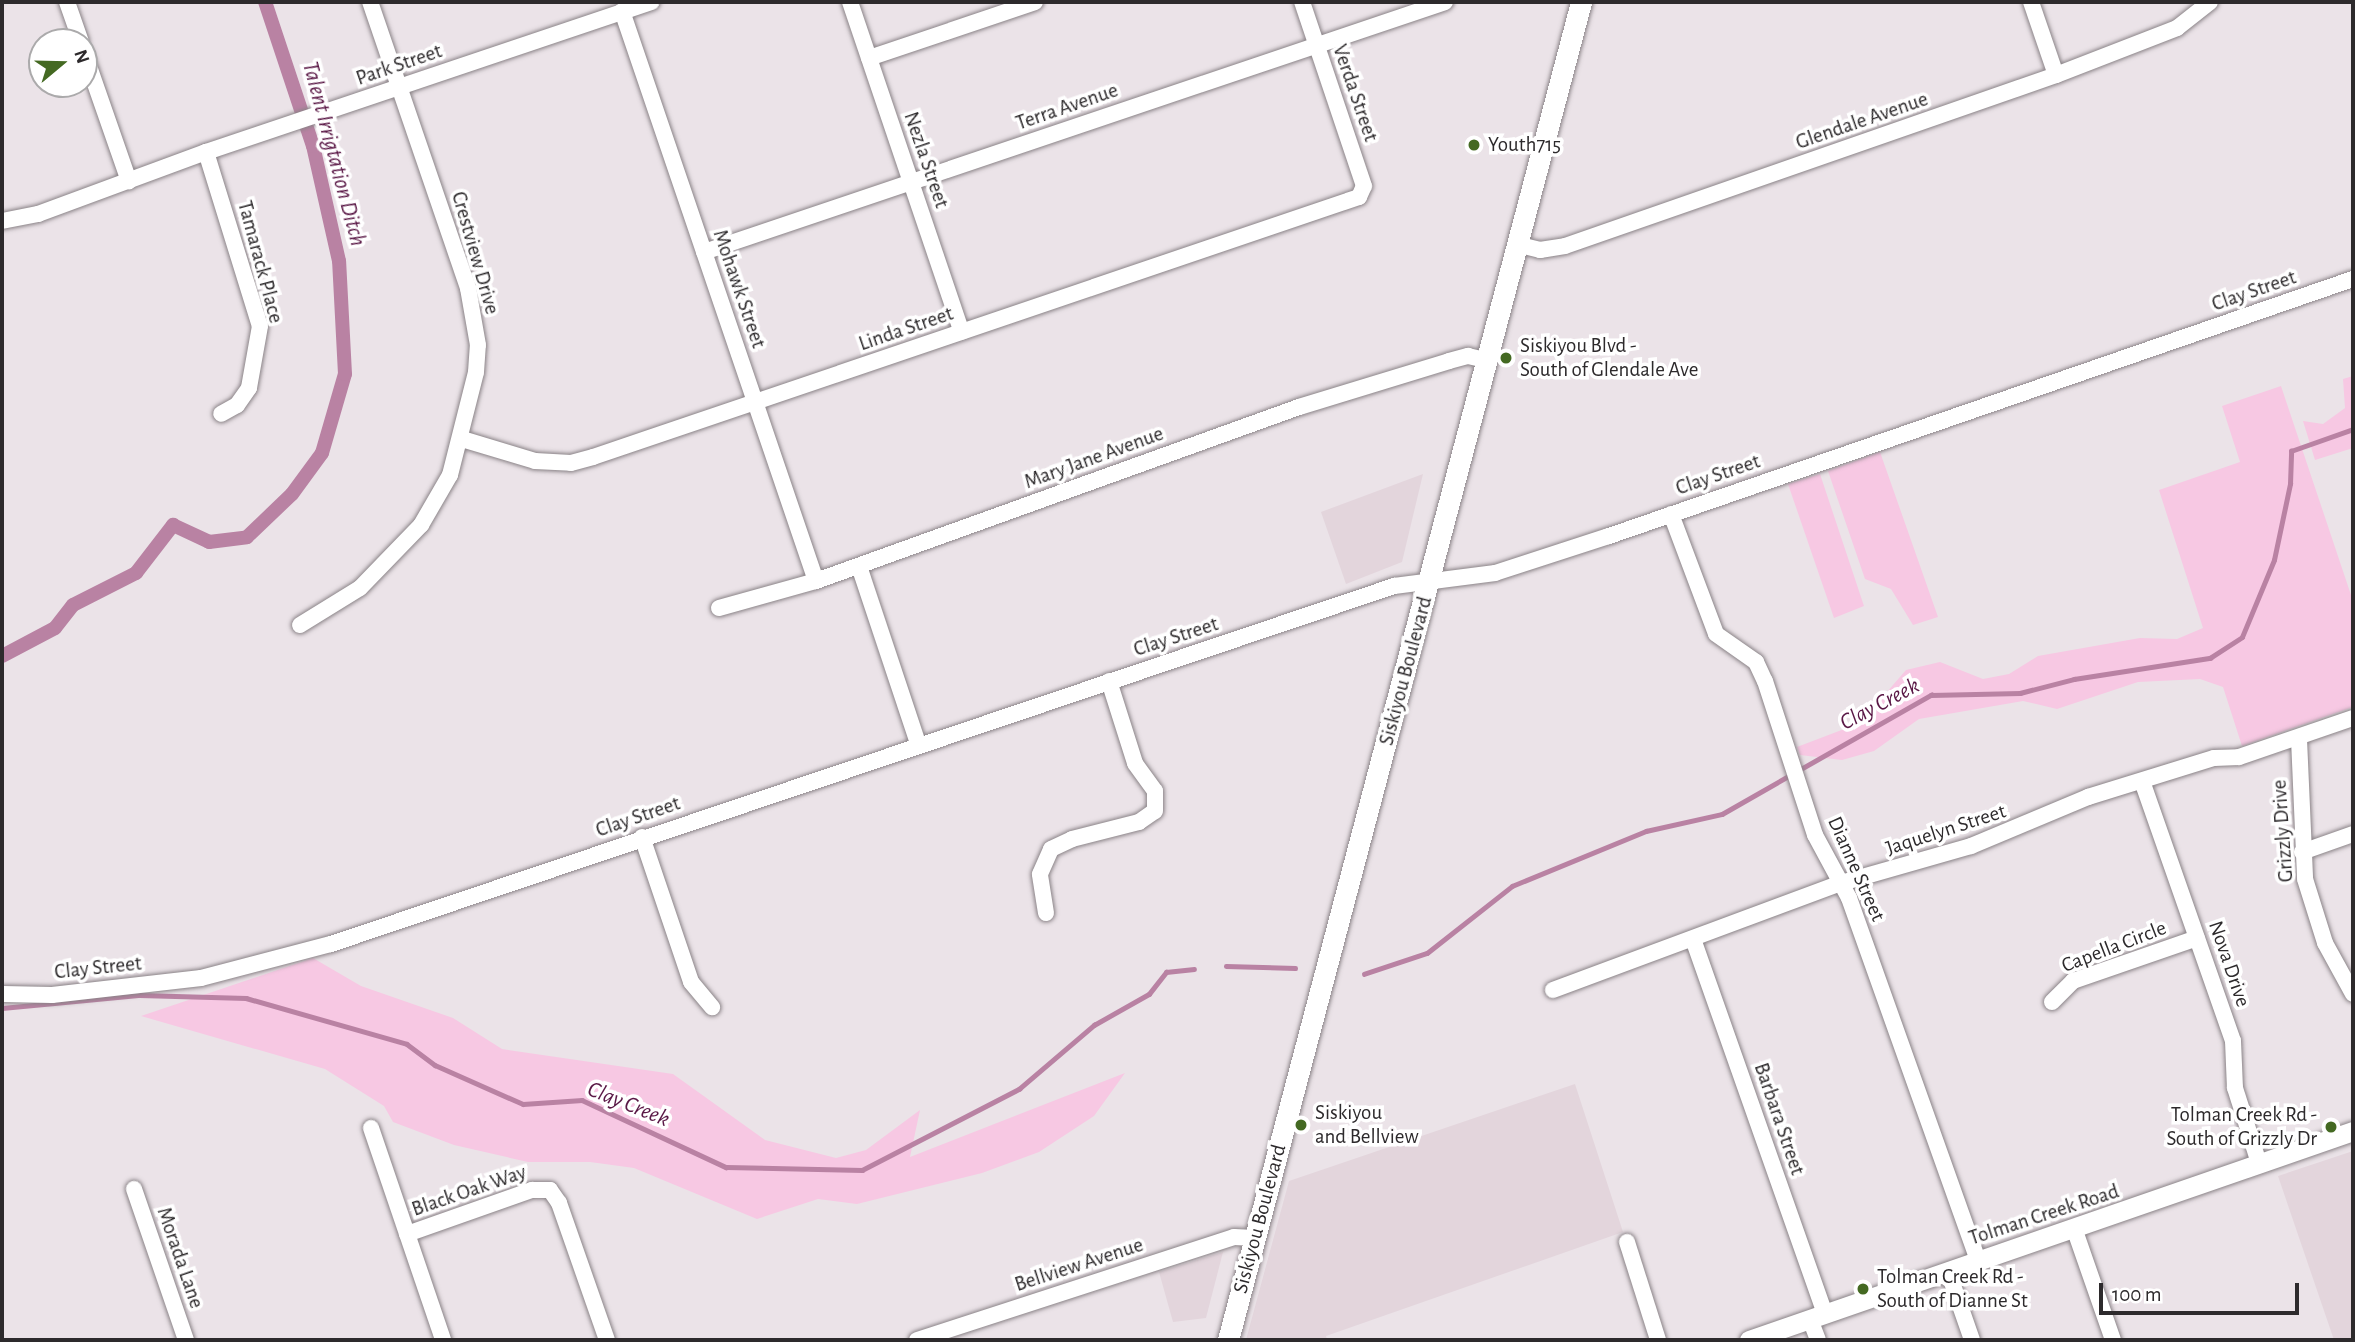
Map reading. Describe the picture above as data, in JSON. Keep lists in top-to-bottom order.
{
  "streets": {
    "main road": ["Siskiyou Boulevard"],
    "street": [
      "Park Street",
      "Verda Street",
      "Terra Avenue",
      "Glendale Avenue",
      "Nezla Street",
      "Crestview Drive",
      "Tamarack Place",
      "Mohawk Street",
      "Clay Street",
      "Linda Street",
      "Mary Jane Avenue",
      "Jaquelyn Street",
      "Grizzly Drive",
      "Dianne Street",
      "Capella Circle",
      "Nova Drive",
      "Barbara Street",
      "Black Oak Way",
      "Tolman Creek Road",
      "Morada Lane",
      "Bellview Avenue"
    ]
  },
  "crossings": [
    ["Park Street", "Crestview Drive"],
    ["Park Street", "Tamarack Place"],
    ["Park Street", "Mohawk Street"],
    ["Verda Street", "Terra Avenue"],
    ["Verda Street", "Linda Street"],
    ["Terra Avenue", "Nezla Street"],
    ["Terra Avenue", "Mohawk Street"],
    ["Glendale Avenue", "Siskiyou Boulevard"],
    ["Nezla Street", "Linda Street"],
    ["Crestview Drive", "Linda Street"],
    ["Mohawk Street", "Linda Street"],
    ["Mohawk Street", "Mary Jane Avenue"],
    ["Clay Street", "Siskiyou Boulevard"],
    ["Clay Street", "Dianne Street"],
    ["Mary Jane Avenue", "Siskiyou Boulevard"],
    ["Siskiyou Boulevard", "Bellview Avenue"],
    ["Jaquelyn Street", "Grizzly Drive"],
    ["Jaquelyn Street", "Dianne Street"],
    ["Jaquelyn Street", "Nova Drive"],
    ["Jaquelyn Street", "Barbara Street"],
    ["Dianne Street", "Tolman Creek Road"],
    ["Capella Circle", "Nova Drive"],
    ["Nova Drive", "Tolman Creek Road"],
    ["Barbara Street", "Tolman Creek Road"]
  ],
  "water": ["Talent Irrigtation Ditch", "Clay Creek"],
  "places": [
    "Youth715",
    "Siskiyou Blvd - South of Glendale Ave",
    "Siskiyou and Bellview",
    "Tolman Creek Rd - South of Grizzly Dr",
    "Tolman Creek Rd - South of Dianne St"
  ],
  "scale_bar": "100 m",
  "north": "right"
}
